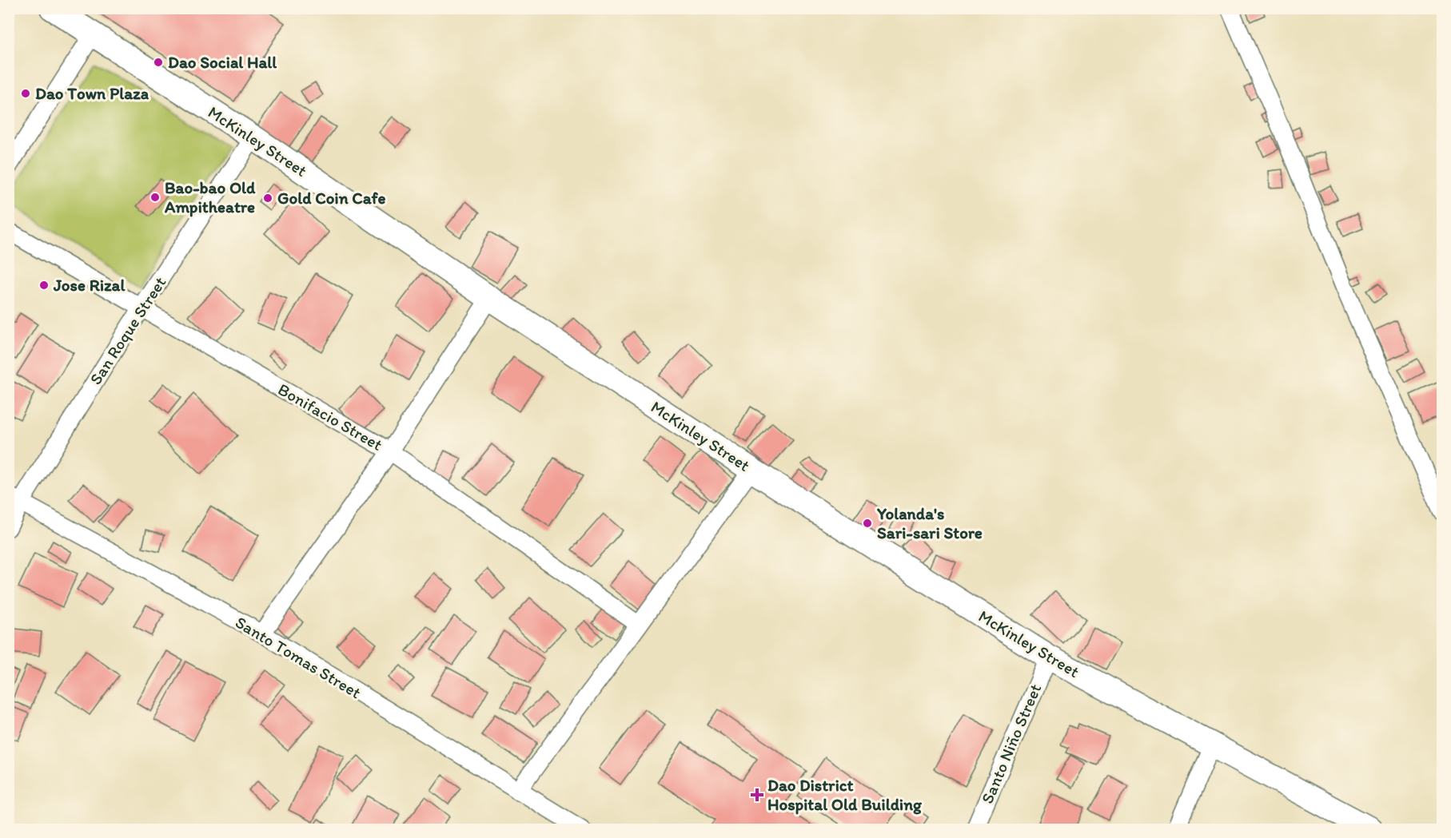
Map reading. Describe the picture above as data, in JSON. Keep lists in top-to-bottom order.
{
  "streets": {
    "street": [
      "McKinley Street",
      "San Roque Street",
      "Bonifacio Street",
      "Santo Tomas Street",
      "Santo Niño Street"
    ]
  },
  "crossings": [
    ["McKinley Street", "San Roque Street"],
    ["McKinley Street", "Santo Niño Street"],
    ["San Roque Street", "Bonifacio Street"],
    ["San Roque Street", "Santo Tomas Street"]
  ],
  "places": {
    "other": [
      "Dao Social Hall",
      "Dao Town Plaza",
      "Bao-bao Old Ampitheatre",
      "Gold Coin Cafe",
      "Jose Rizal",
      "Yolanda's Sari-sari Store"
    ],
    "health": ["Dao District Hospital Old Building"]
  }
}
